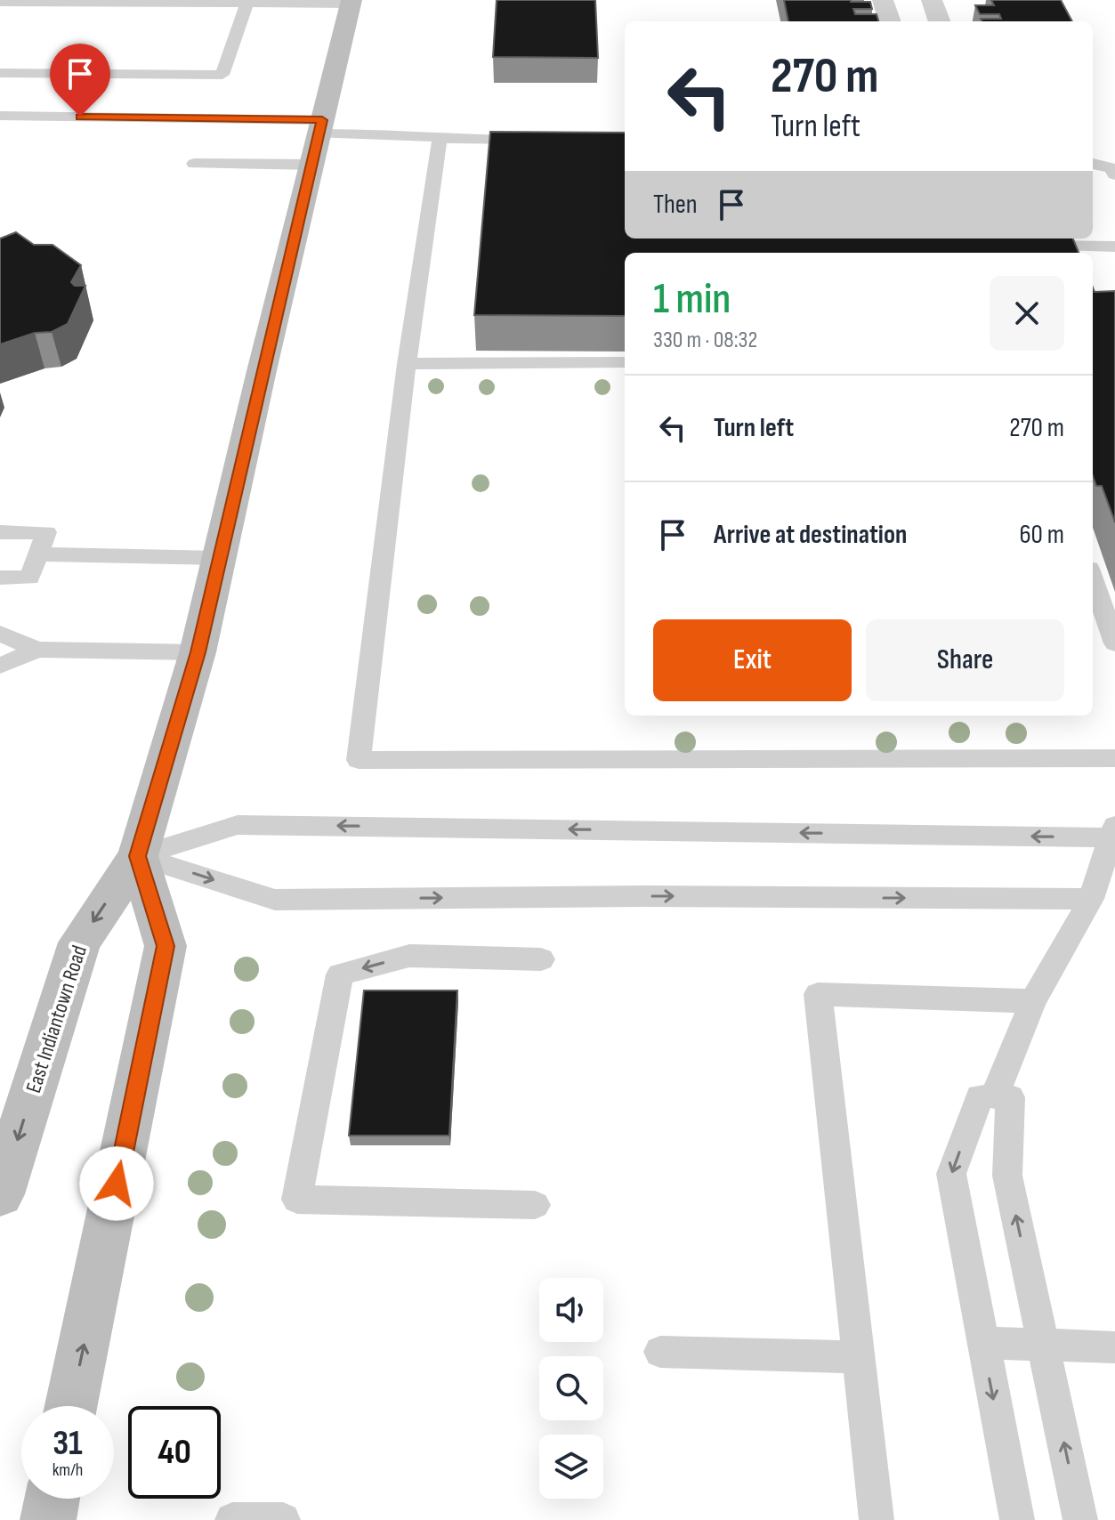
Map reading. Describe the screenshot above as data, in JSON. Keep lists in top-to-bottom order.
{
  "streets": {
    "street": ["East Indiantown Road"]
  },
  "page": {
    "turn": ["270 m", "Turn left"],
    "then": "Then",
    "heading": ["1 min", "330 m · 08:32"],
    "list": [
      {
        "name": "Turn left",
        "value": "270 m"
      },
      {
        "name": "Arrive at destination",
        "value": "60 m"
      }
    ],
    "buttons": ["Exit", "Share"],
    "speed": "31 km/h",
    "limit": "40"
  }
}
